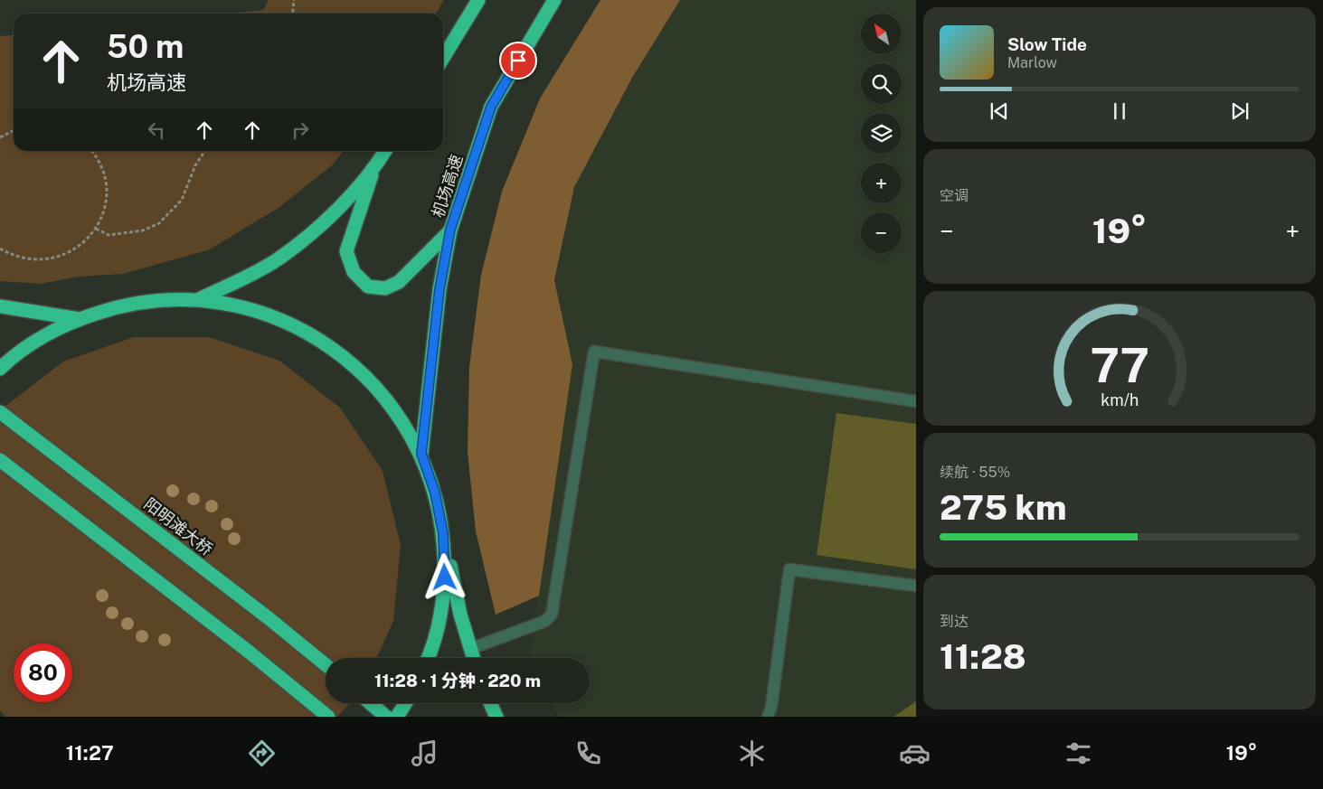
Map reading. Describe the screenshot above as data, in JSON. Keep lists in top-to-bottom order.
{
  "streets": {
    "highway": ["机场高速", "阳明滩大桥"]
  },
  "north": "top left",
  "page": {
    "map_buttons": ["+", "−"],
    "turn": ["50 m", "机场高速"],
    "song": ["Slow Tide", "Marlow"],
    "tile": [
      "空调",
      ["续航 · 55%", "275 km"],
      ["到达", "11:28"]
    ],
    "heat": ["−", "19°", "+"],
    "limit": "80",
    "trip": "11:28 · 1 分钟 · 220 m",
    "tabs": ["11:27", "19°"],
    "gauge": ["77", "km/h"]
  }
}
